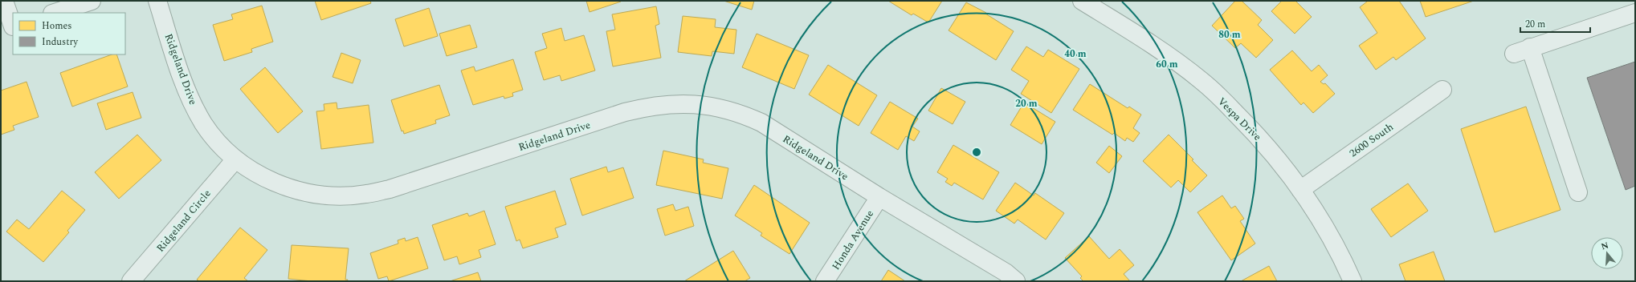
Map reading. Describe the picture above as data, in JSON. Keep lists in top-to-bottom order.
{
  "streets": {
    "street": [
      "Ridgeland Drive",
      "Vespa Drive",
      "2600 South",
      "Ridgeland Circle",
      "Honda Avenue"
    ]
  },
  "crossings": [
    ["Ridgeland Drive", "Ridgeland Circle"],
    ["Ridgeland Drive", "Honda Avenue"],
    ["Vespa Drive", "2600 South"]
  ],
  "legend": ["Homes", "Industry"],
  "scale_bar": "20 m",
  "north": "top",
  "rings": [
    "80 m",
    "40 m",
    "60 m",
    "20 m"
  ]
}
